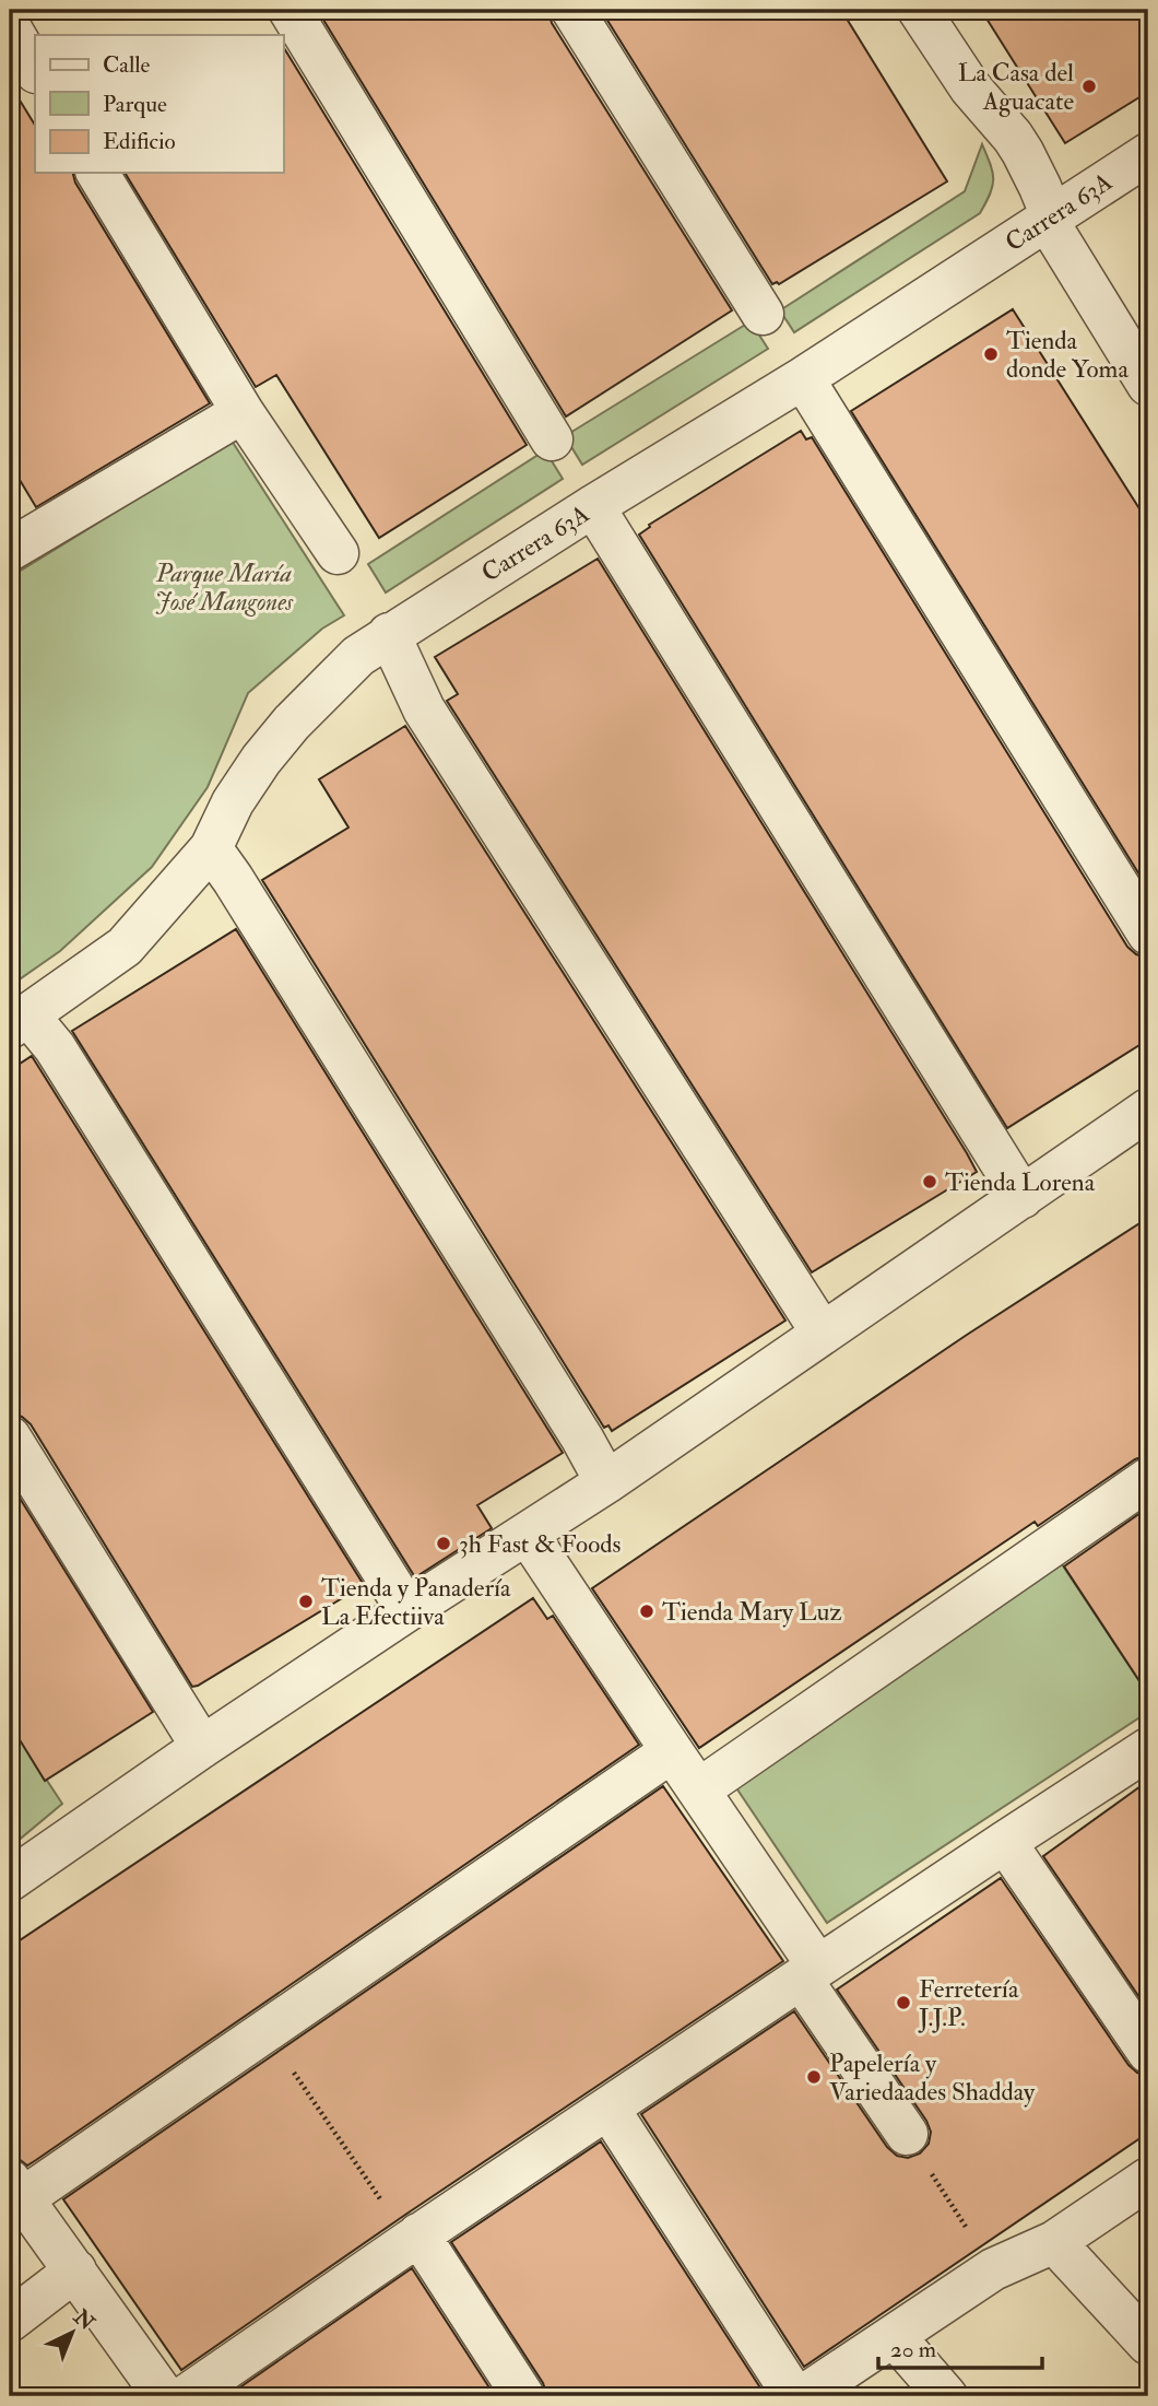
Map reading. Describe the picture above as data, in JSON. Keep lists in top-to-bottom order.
{
  "streets": {
    "street": ["Carrera 63A"]
  },
  "parks": ["Parque María José Mangones"],
  "places": [
    "La Casa del Aguacate",
    "Tienda donde Yoma",
    "Tienda Lorena",
    "3h Fast & Foods",
    "Tienda y Panadería La Efectiiva",
    "Tienda Mary Luz",
    "Ferretería J.J.P.",
    "Papelería y Variedaades Shadday"
  ],
  "legend": ["Calle", "Parque", "Edificio"],
  "scale_bar": "20 m",
  "north": "top right"
}
